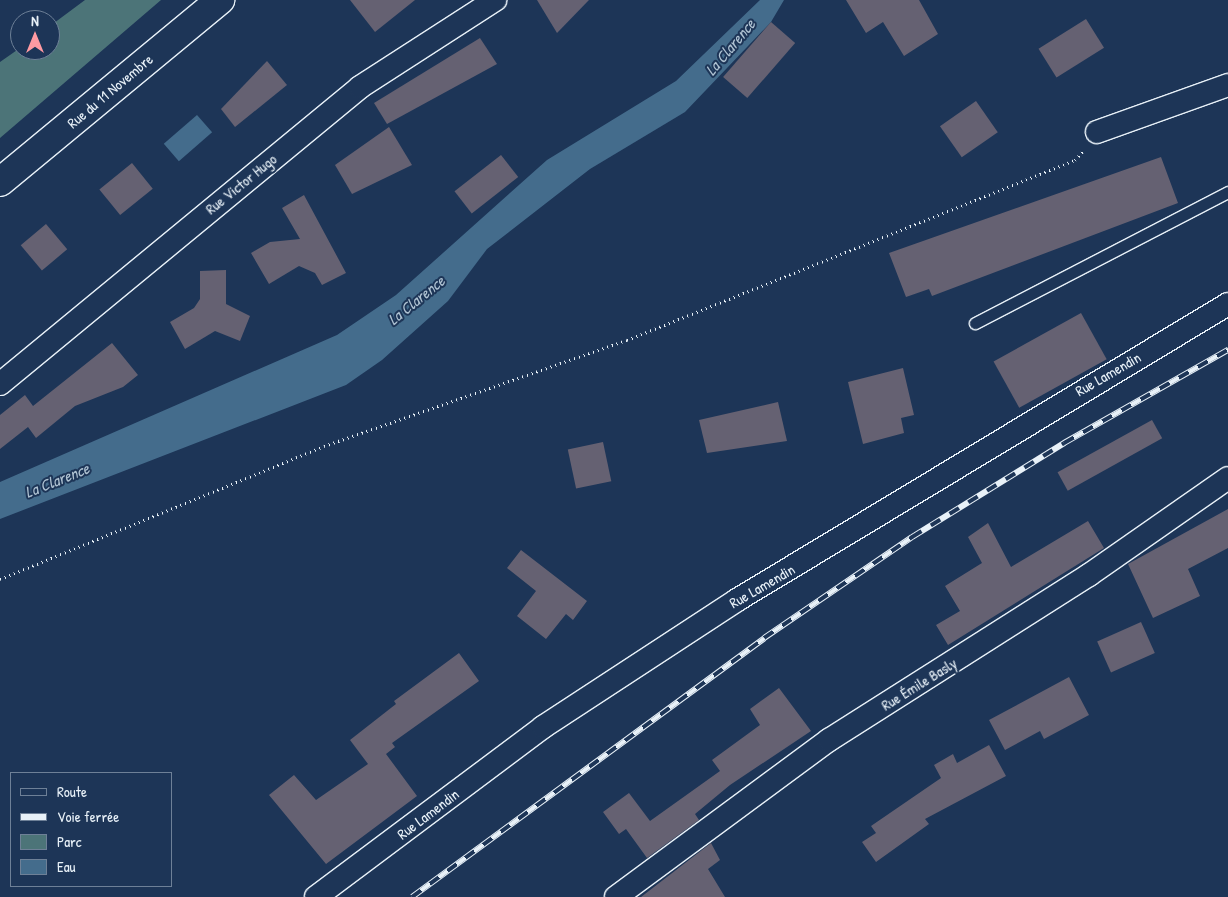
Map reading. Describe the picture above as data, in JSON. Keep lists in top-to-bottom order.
{
  "streets": {
    "main road": ["Rue du 11 Novembre"],
    "street": ["Rue Victor Hugo", "Rue Lamendin", "Rue Émile Basly"]
  },
  "water": ["La Clarence"],
  "legend": [
    "Route",
    "Voie ferrée",
    "Parc",
    "Eau"
  ],
  "north": "top"
}
